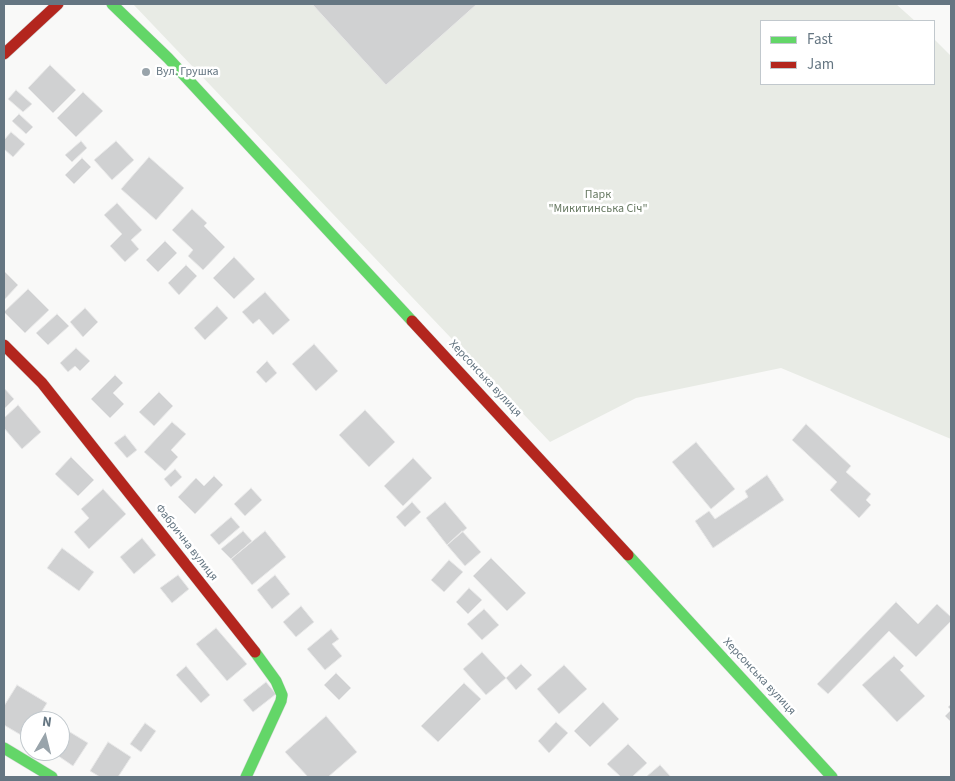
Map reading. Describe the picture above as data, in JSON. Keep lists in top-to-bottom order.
{
  "streets": {
    "main road": ["Херсонська вулиця", "Фабрична вулиця"]
  },
  "parks": ["Парк \"Микитинська Січ\""],
  "places": ["Вул. Грушка"],
  "legend": ["Fast", "Jam"],
  "north": "top"
}
